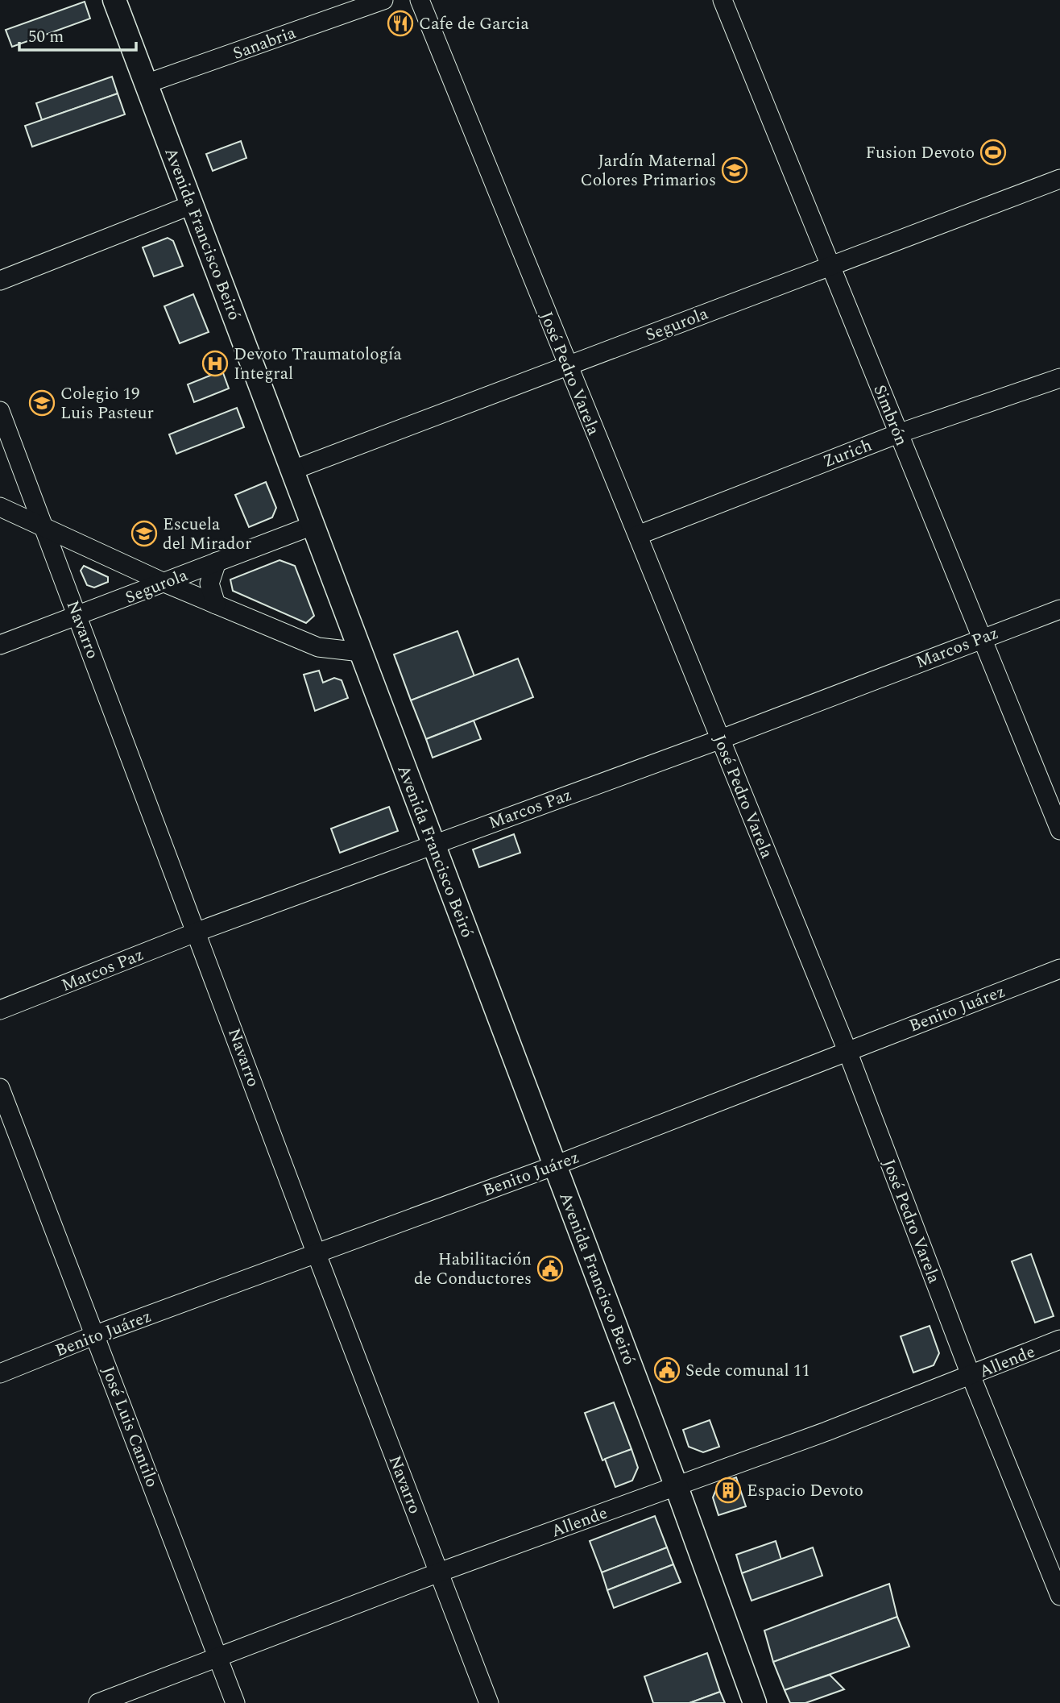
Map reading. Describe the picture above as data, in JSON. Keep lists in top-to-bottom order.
{
  "streets": {
    "main road": ["Avenida Francisco Beiró"],
    "street": [
      "Sanabria",
      "Segurola",
      "José Pedro Varela",
      "Simbrón",
      "Zurich",
      "Navarro",
      "Marcos Paz",
      "Benito Juárez",
      "Allende",
      "José Luis Cantilo"
    ]
  },
  "crossings": [
    ["Sanabria", "Avenida Francisco Beiró"],
    ["Avenida Francisco Beiró", "Segurola"],
    ["Avenida Francisco Beiró", "Marcos Paz"],
    ["Avenida Francisco Beiró", "Benito Juárez"],
    ["Avenida Francisco Beiró", "Allende"],
    ["Segurola", "José Pedro Varela"],
    ["Segurola", "Simbrón"],
    ["Segurola", "Navarro"],
    ["José Pedro Varela", "Zurich"],
    ["José Pedro Varela", "Marcos Paz"],
    ["José Pedro Varela", "Benito Juárez"],
    ["José Pedro Varela", "Allende"],
    ["Simbrón", "Zurich"],
    ["Simbrón", "Marcos Paz"],
    ["Navarro", "Marcos Paz"],
    ["Navarro", "Benito Juárez"],
    ["Navarro", "Allende"],
    ["Benito Juárez", "José Luis Cantilo"],
    ["Allende", "José Luis Cantilo"]
  ],
  "places": {
    "restaurant": ["Cafe de Garcia"],
    "sports": ["Fusion Devoto"],
    "school or university": ["Jardín Maternal Colores Primarios", "Colegio 19 Luis Pasteur", "Escuela del Mirador"],
    "hospital": ["Devoto Traumatología Integral"],
    "public building": ["Habilitación de Conductores", "Sede comunal 11"],
    "building": ["Espacio Devoto"]
  },
  "scale_bar": "50 m"
}
